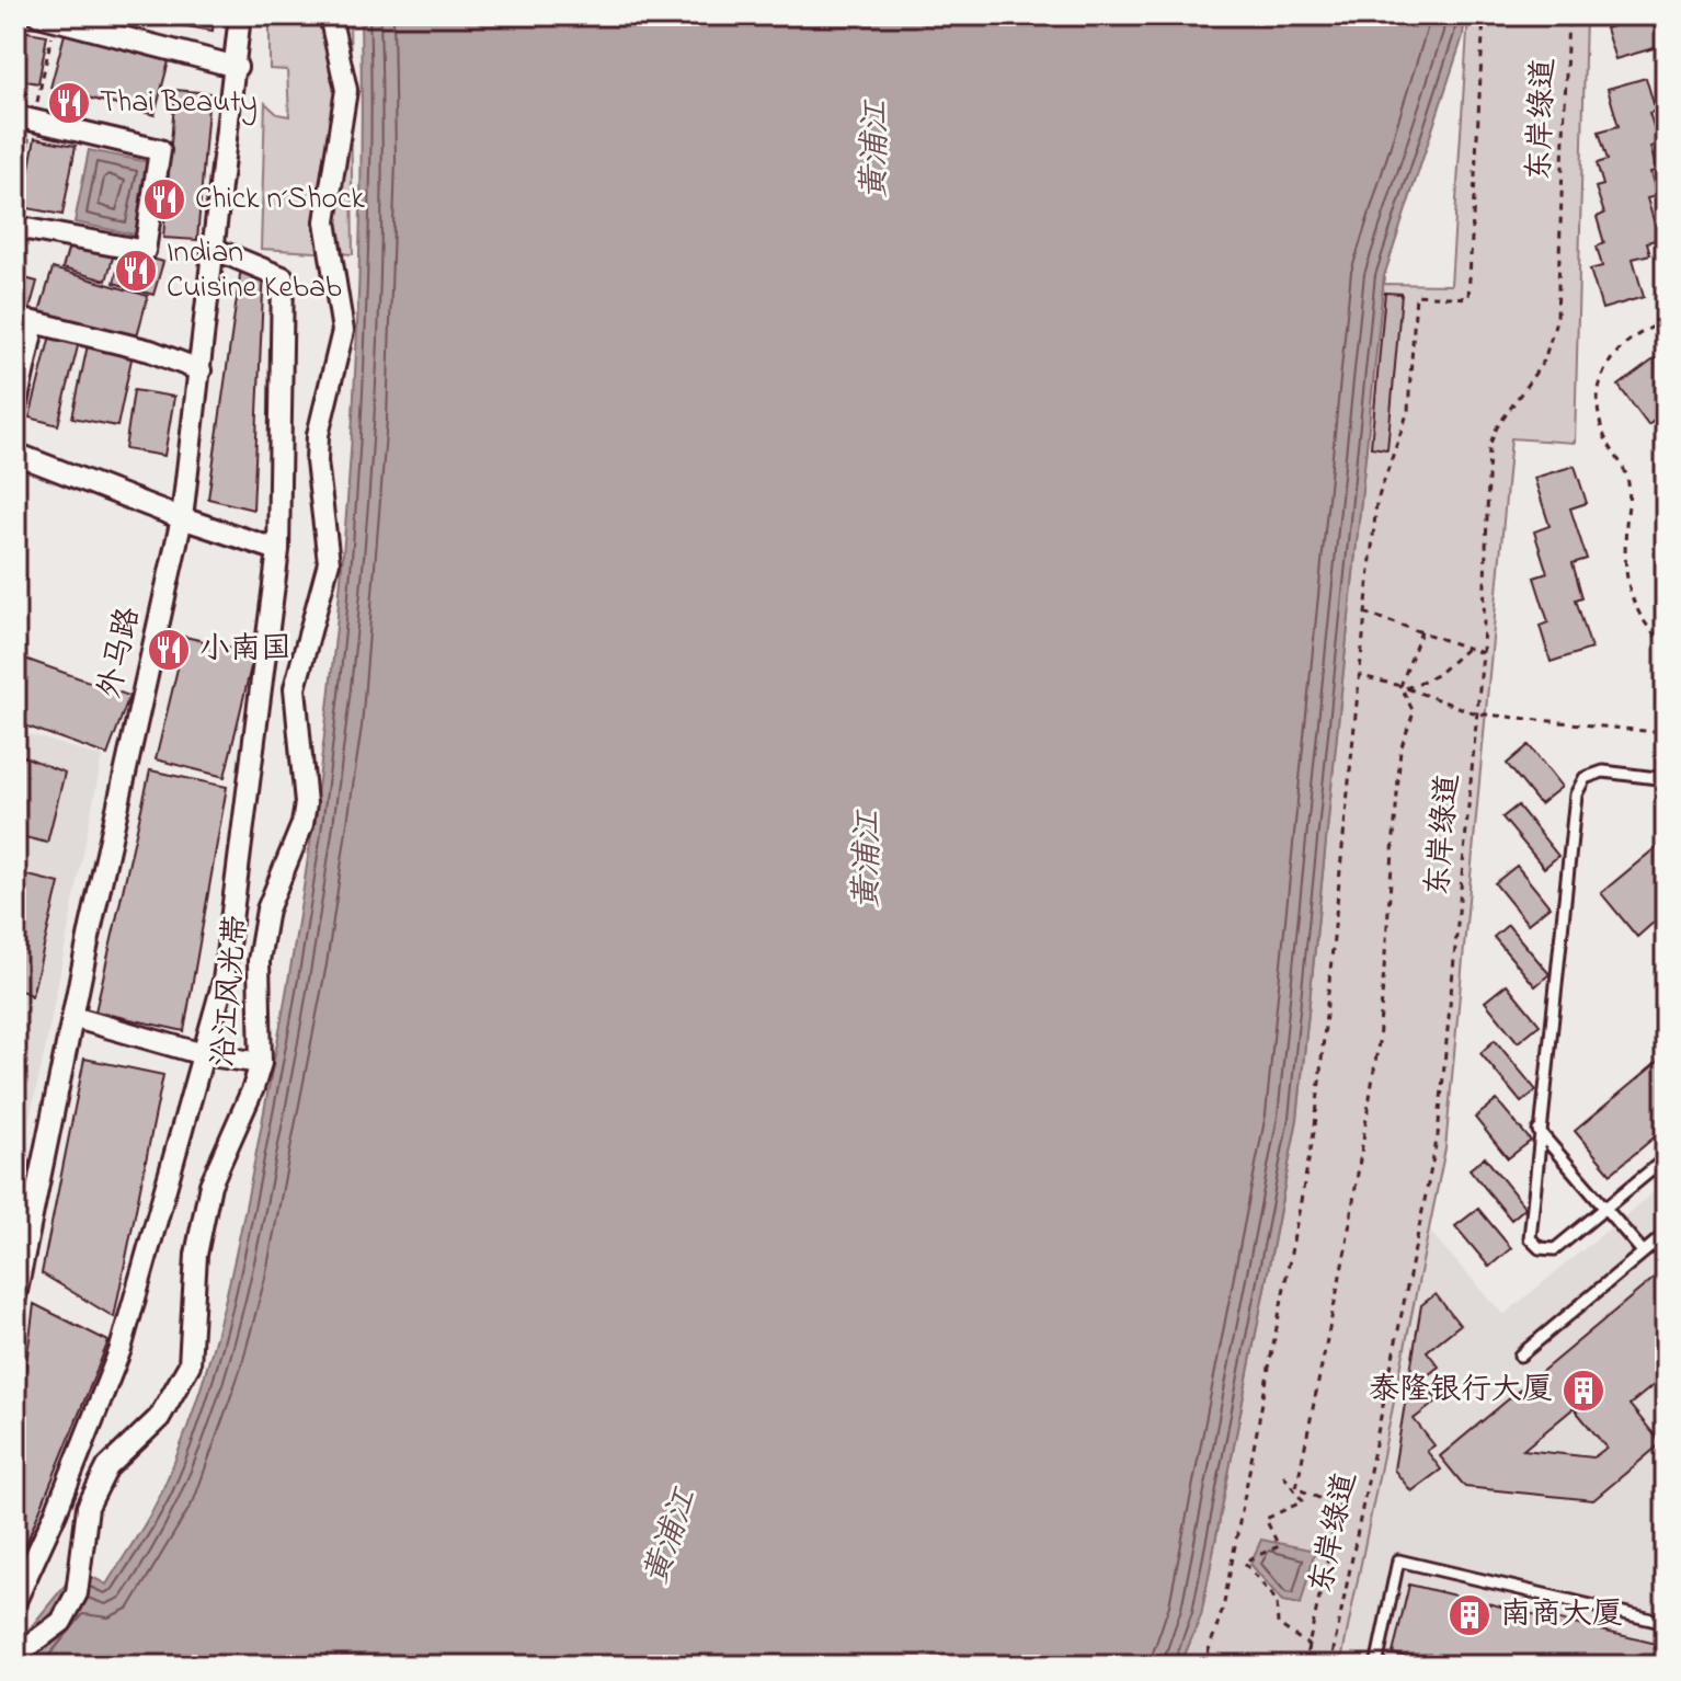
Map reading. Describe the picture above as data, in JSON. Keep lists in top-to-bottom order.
{
  "streets": {
    "street": ["外马路", "沿江风光带"],
    "path": ["东岸绿道"]
  },
  "water": ["黄浦江"],
  "places": {
    "restaurant": [
      "Thai Beauty",
      "Chick n´Shock",
      "Indian Cuisine Kebab",
      "小南国"
    ],
    "building": ["泰隆银行大厦", "南商大厦"]
  }
}
